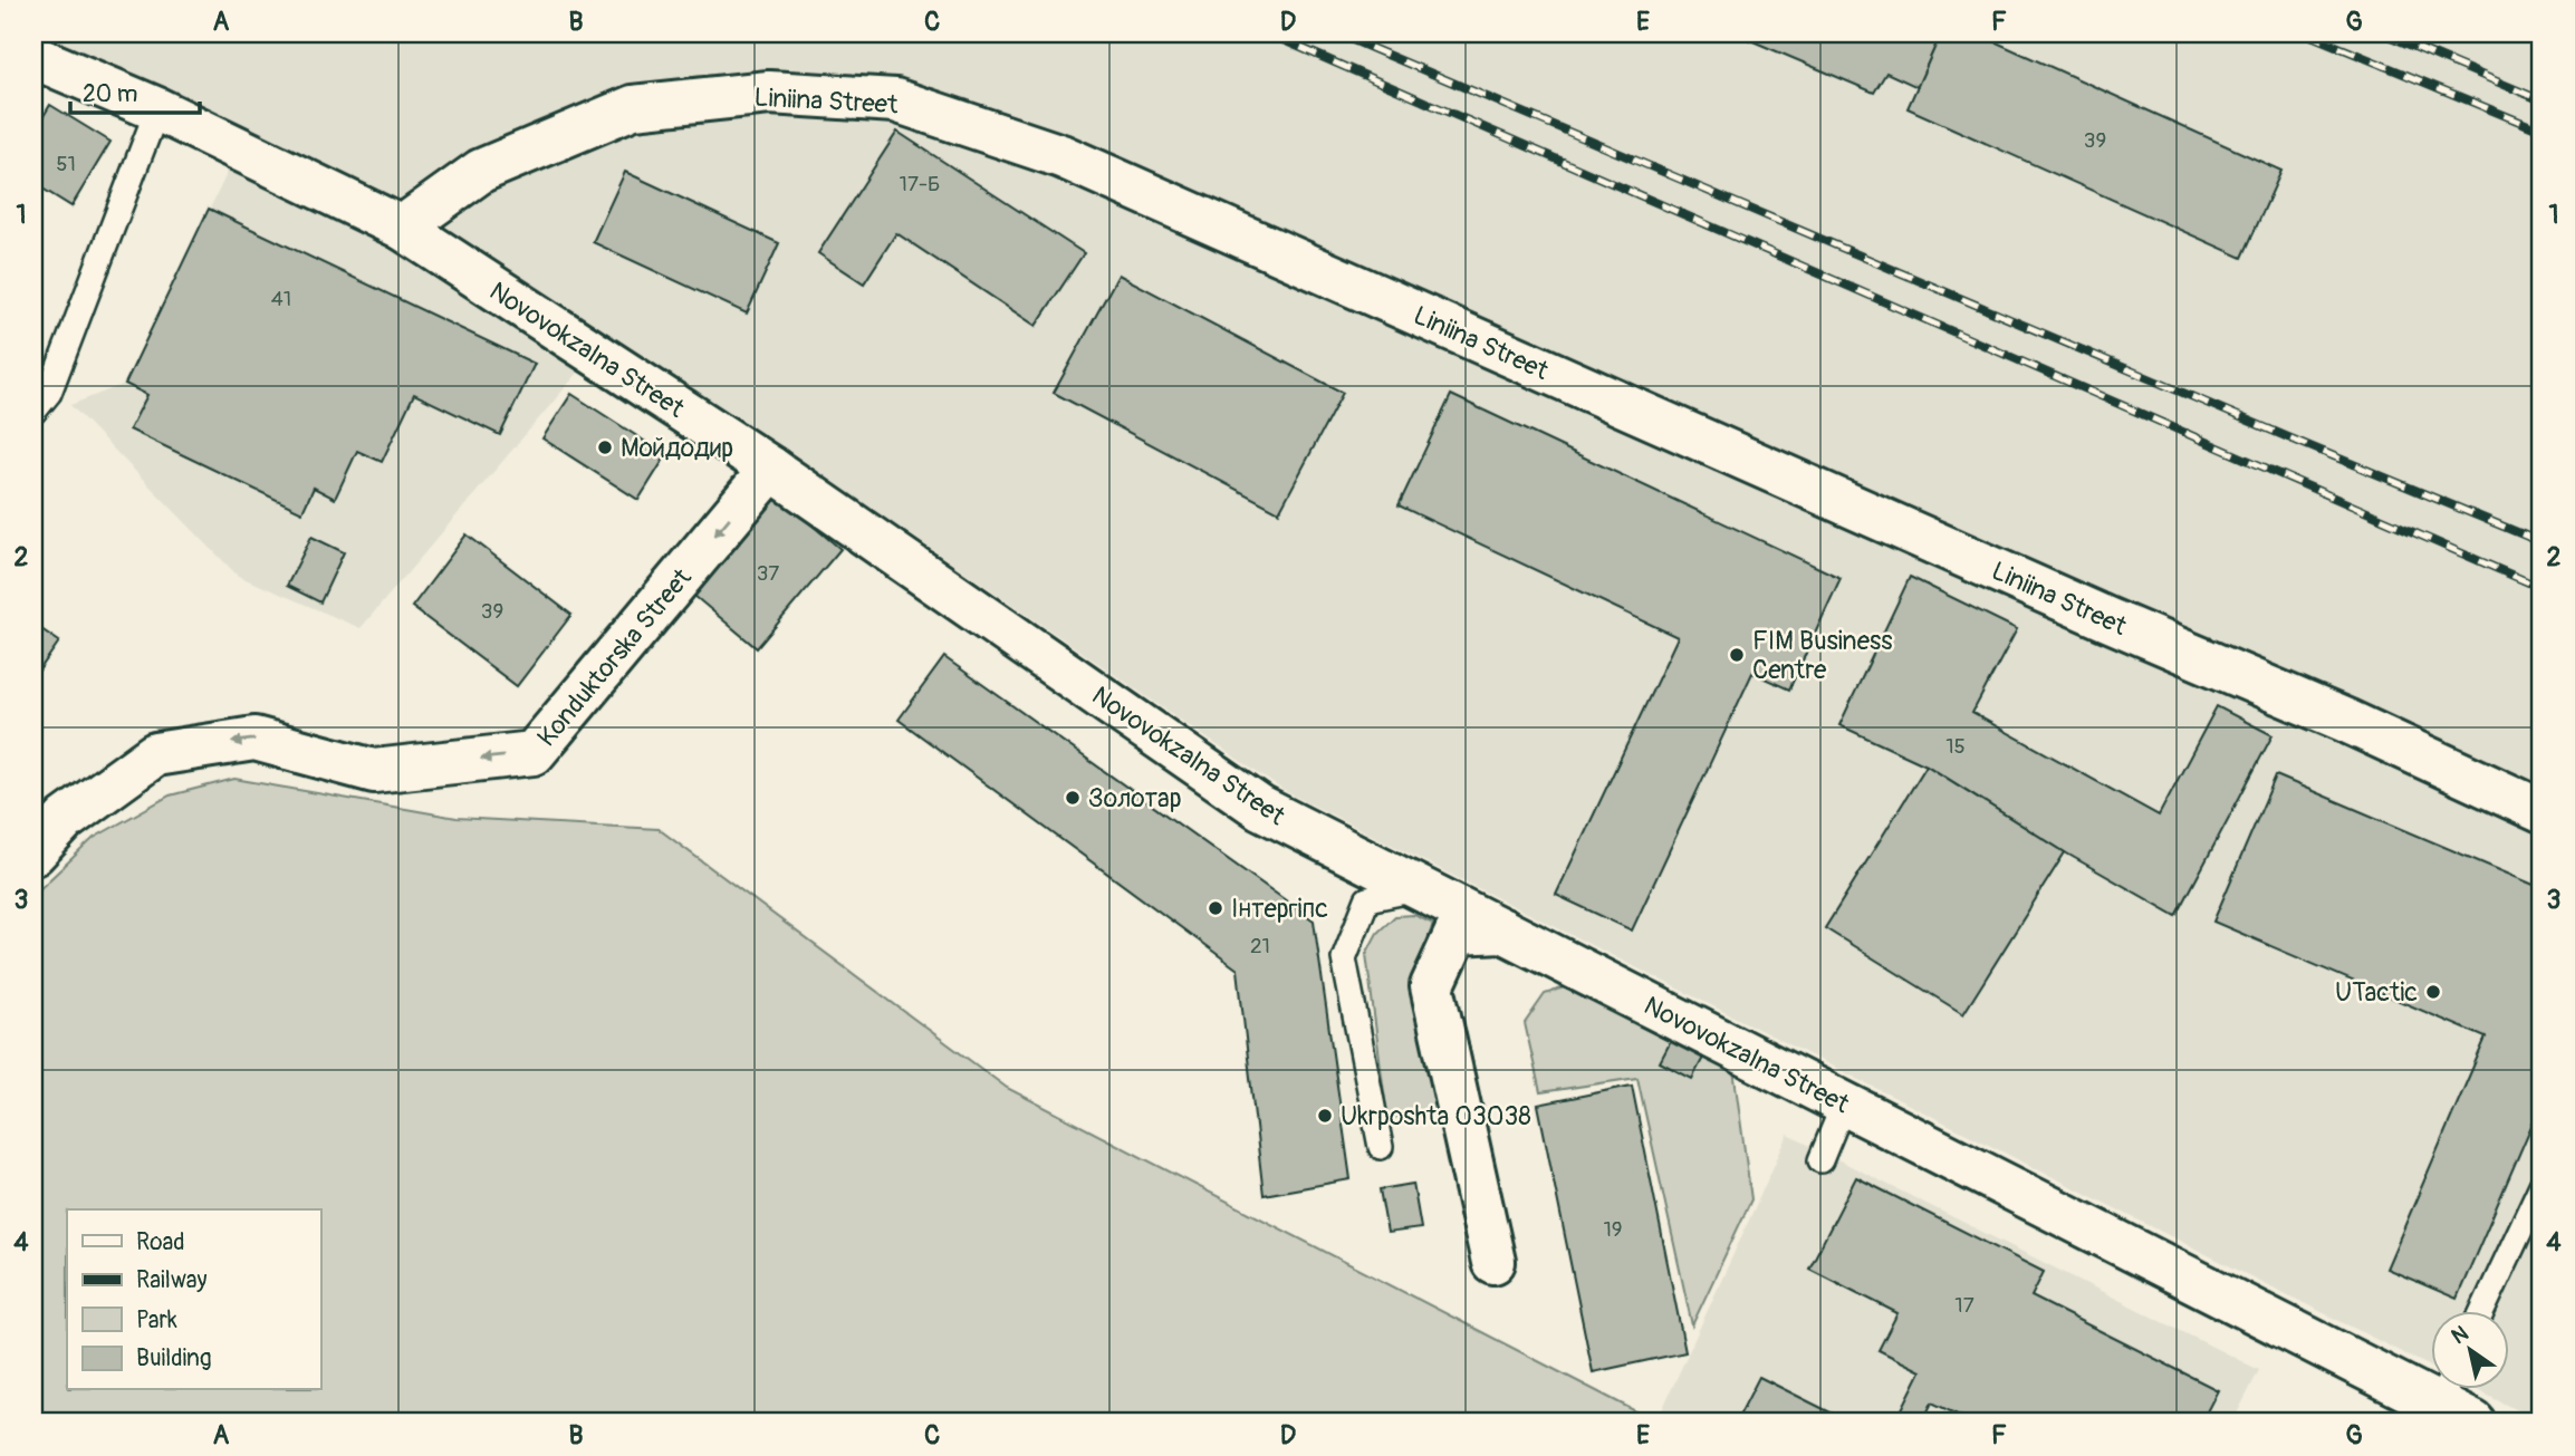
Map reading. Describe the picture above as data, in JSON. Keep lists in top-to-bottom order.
{
  "streets": {
    "street": ["Liniina Street", "Novovokzalna Street", "Konduktorska Street"]
  },
  "crossings": [
    ["Liniina Street", "Novovokzalna Street"],
    ["Novovokzalna Street", "Konduktorska Street"]
  ],
  "one_way": ["Konduktorska Street"],
  "places": [
    "Мойдодир",
    "FIM Business Centre",
    "Золотар",
    "Інтергіпс",
    "UTactic",
    "Ukrposhta 03038"
  ],
  "house_numbers": [
    "39",
    "51",
    "17-Б",
    "41",
    "37",
    "39",
    "15",
    "21",
    "19",
    "17"
  ],
  "legend": [
    "Road",
    "Railway",
    "Park",
    "Building"
  ],
  "scale_bar": "20 m",
  "north": "top left",
  "grid": {
    "columns": [
      "A",
      "B",
      "C",
      "D",
      "E",
      "F",
      "G"
    ],
    "rows": [
      "1",
      "2",
      "3",
      "4"
    ]
  }
}
